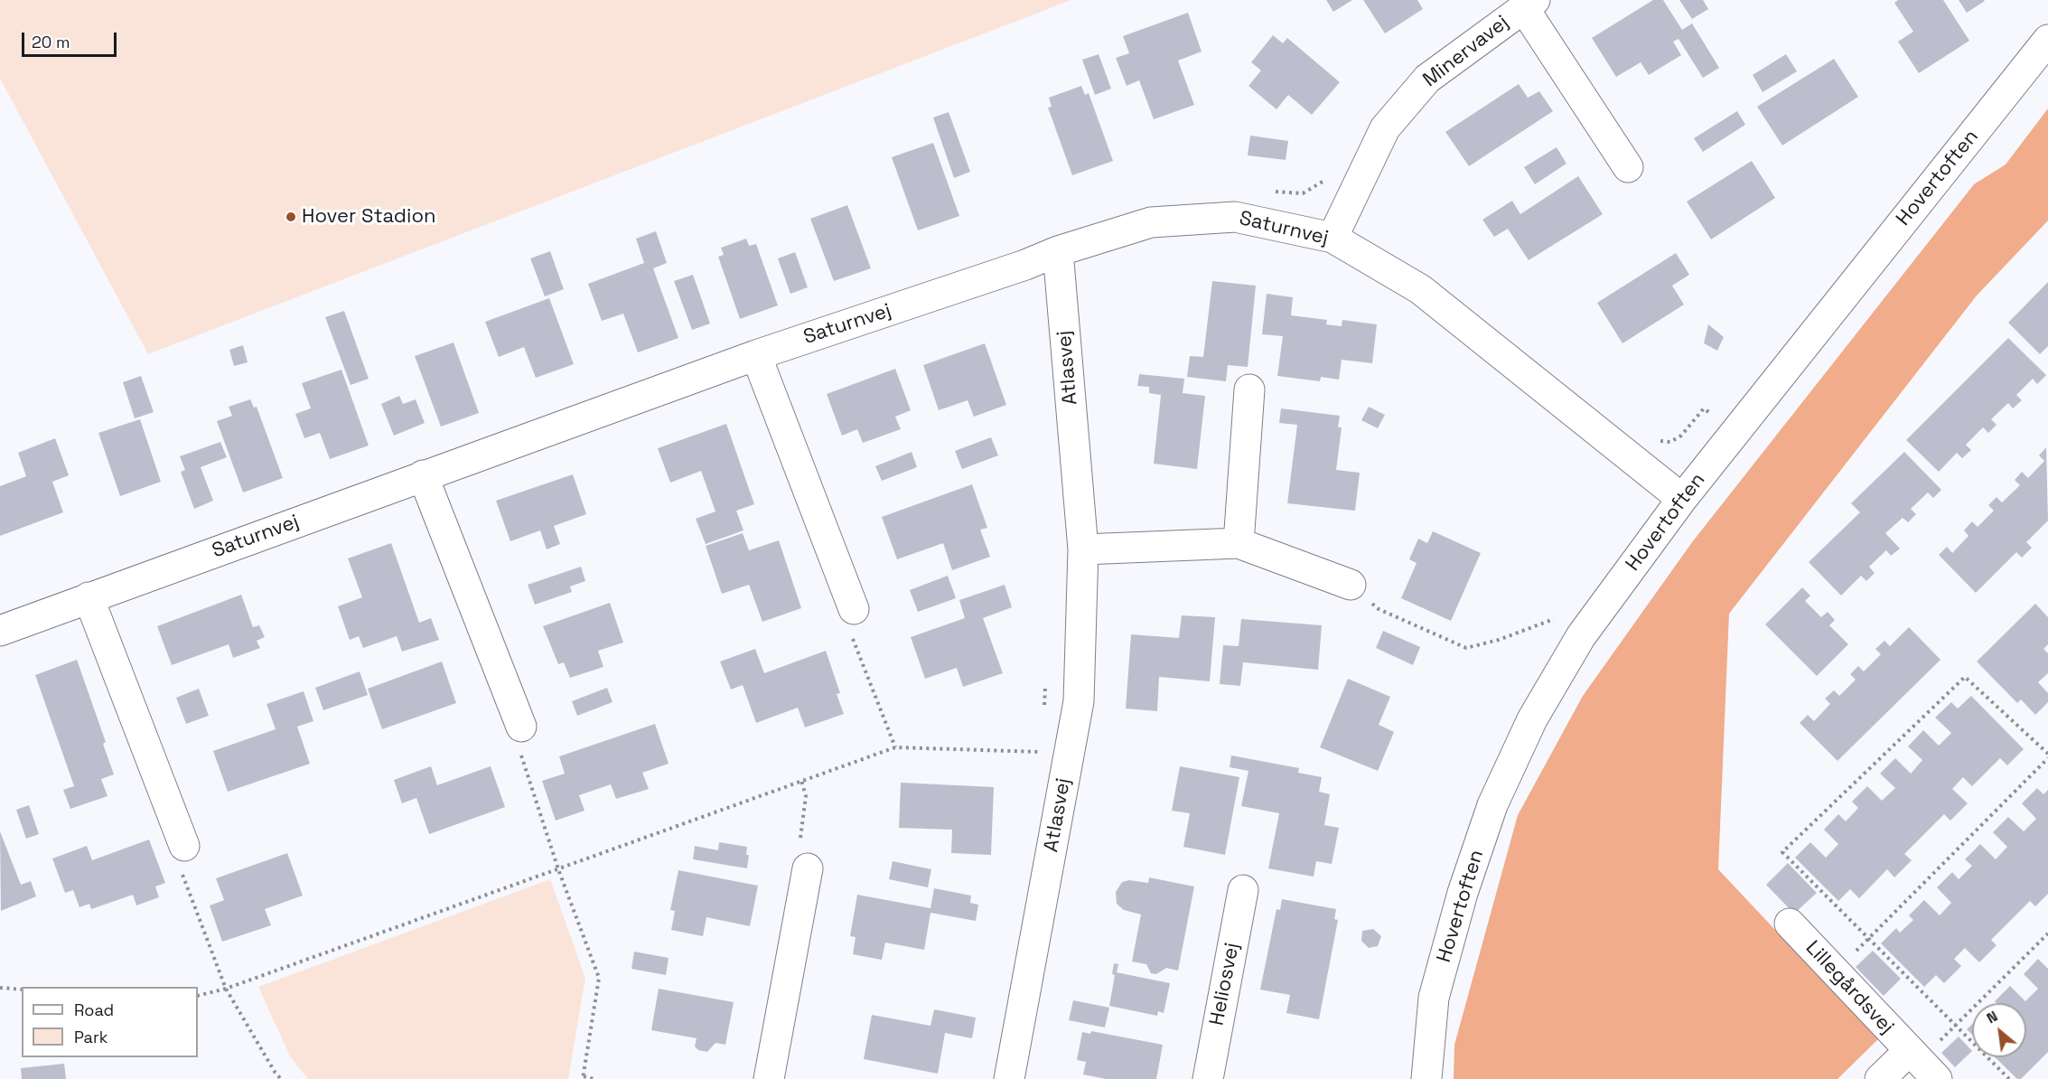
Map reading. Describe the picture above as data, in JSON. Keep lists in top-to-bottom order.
{
  "streets": {
    "street": [
      "Minervavej",
      "Hovertoften",
      "Saturnvej",
      "Atlasvej",
      "Heliosvej",
      "Lillegårdsvej"
    ]
  },
  "crossings": [
    ["Minervavej", "Saturnvej"],
    ["Hovertoften", "Saturnvej"],
    ["Saturnvej", "Atlasvej"]
  ],
  "places": ["Hover Stadion"],
  "legend": ["Road", "Park"],
  "scale_bar": "20 m",
  "north": "top left"
}
